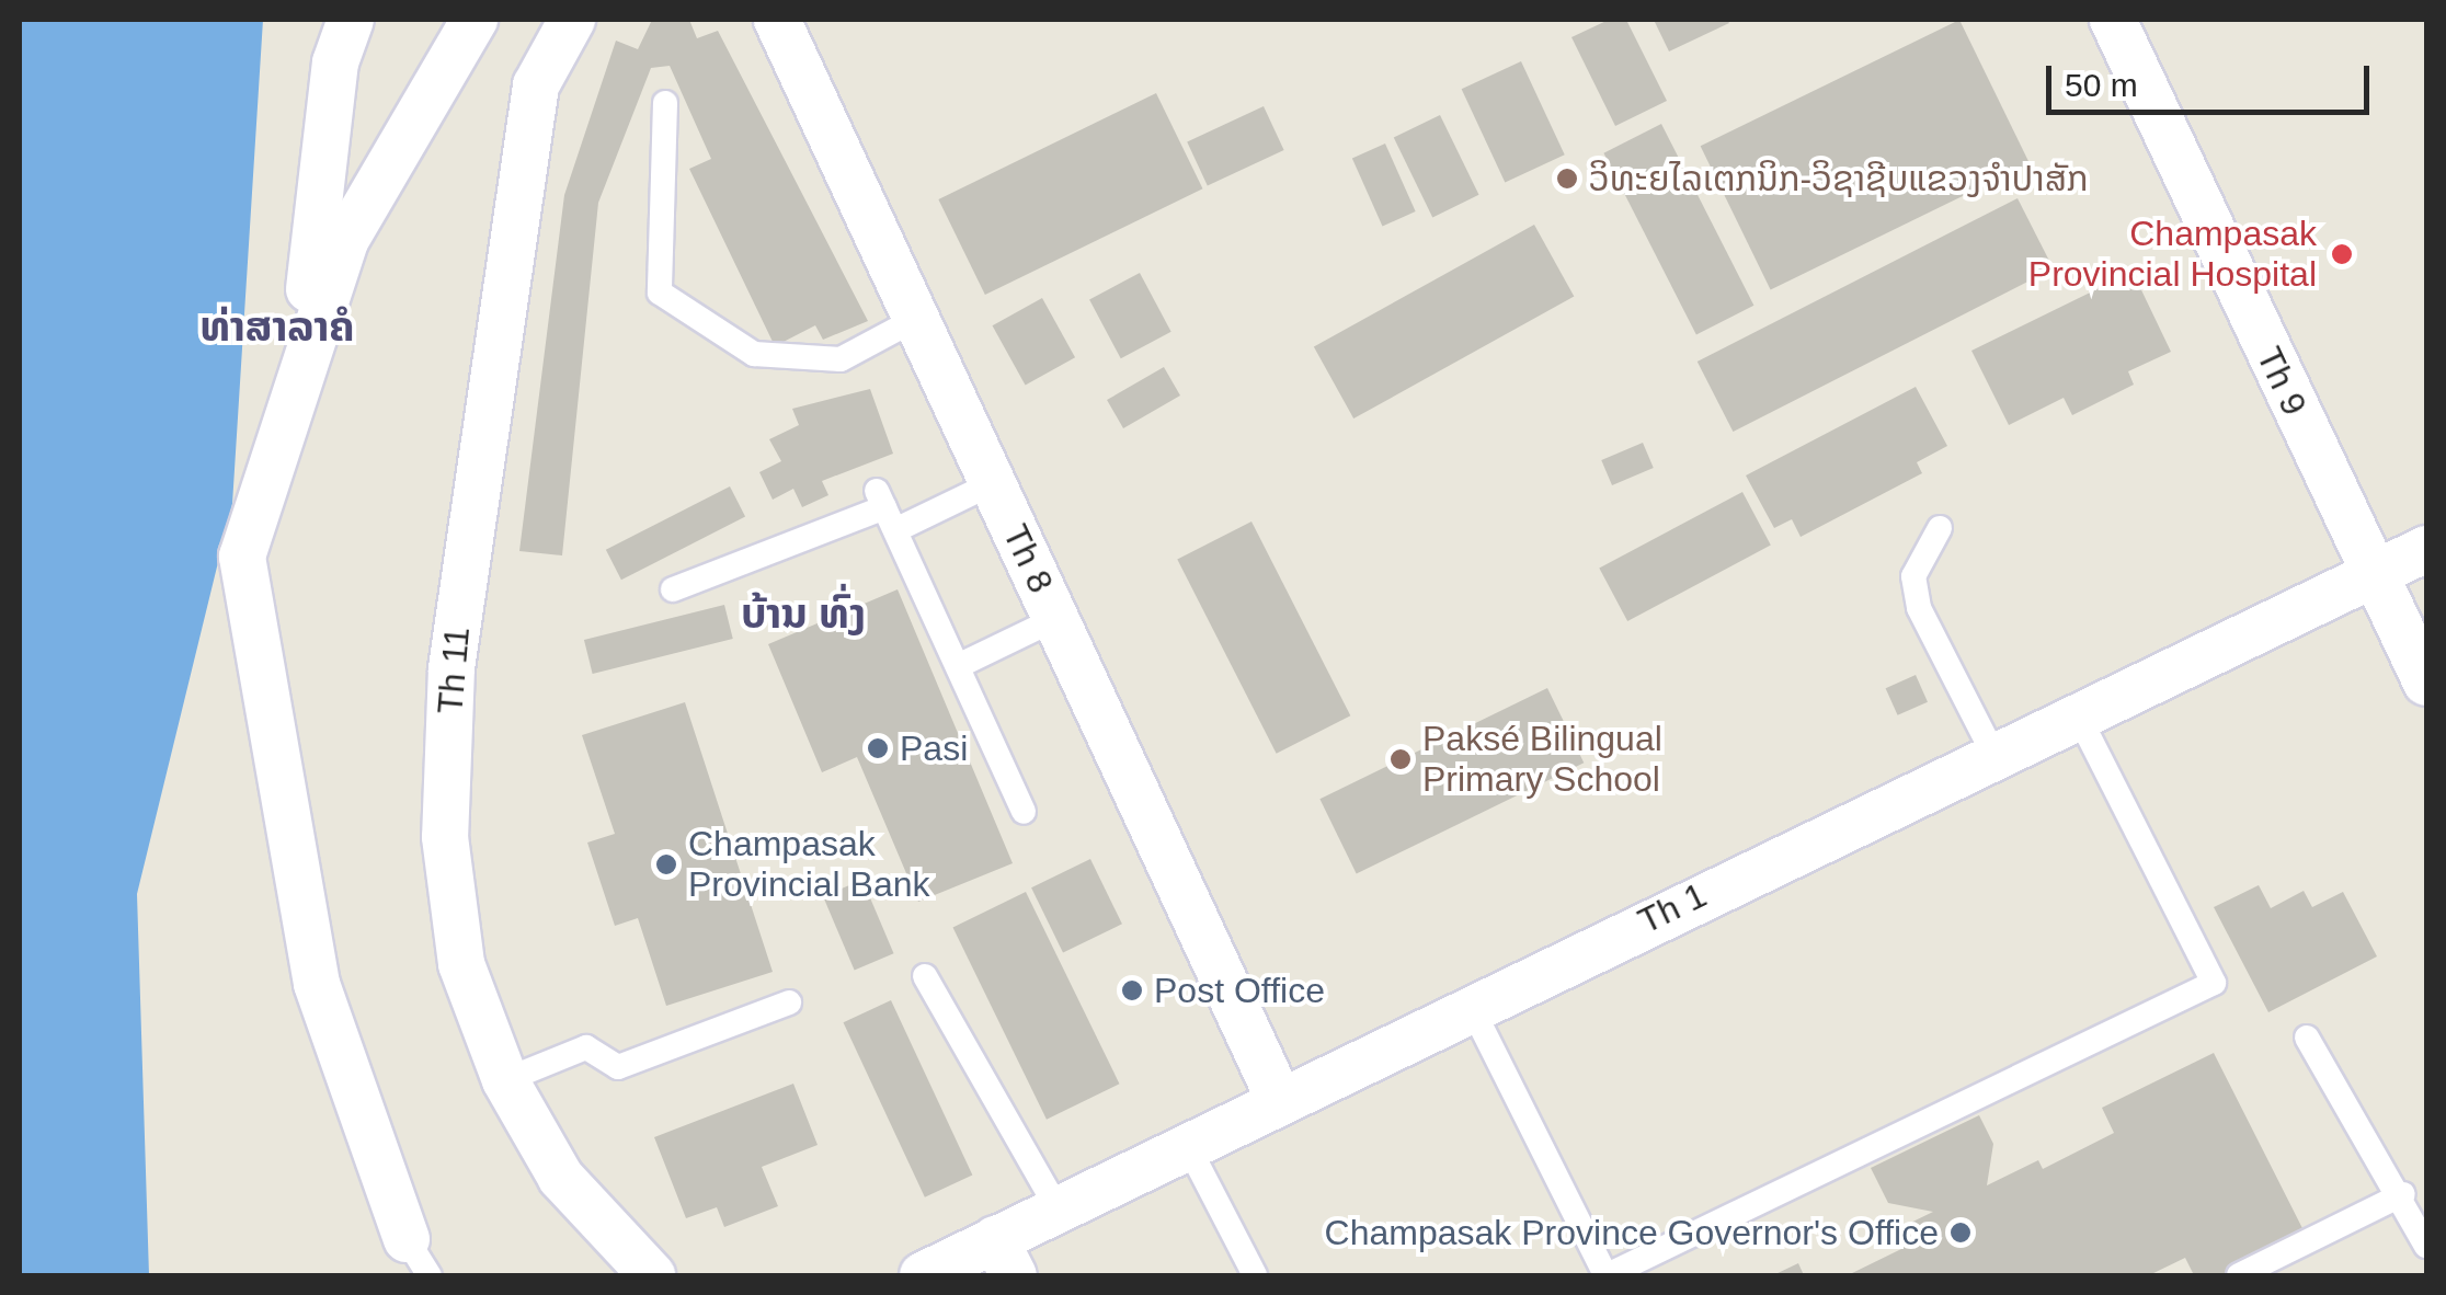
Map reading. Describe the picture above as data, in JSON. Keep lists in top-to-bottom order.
{
  "streets": {
    "street": [
      "Th 9",
      "Th 8",
      "Th 11",
      "Th 1"
    ]
  },
  "crossings": [
    ["Th 9", "Th 1"],
    ["Th 8", "Th 1"]
  ],
  "districts": ["ທ່າສາລາຄໍ", "ບ້ານ ທົ່ງ"],
  "places": [
    "ວິທະຍໄລເຕກນິກ-ວິຊາຊີບແຂວງຈໍາປາສັກ",
    "Champasak Provincial Hospital",
    "Pasi",
    "Paksé Bilingual Primary School",
    "Champasak Provincial Bank",
    "Post Office",
    "Champasak Province Governor's Office"
  ],
  "scale_bar": "50 m"
}
